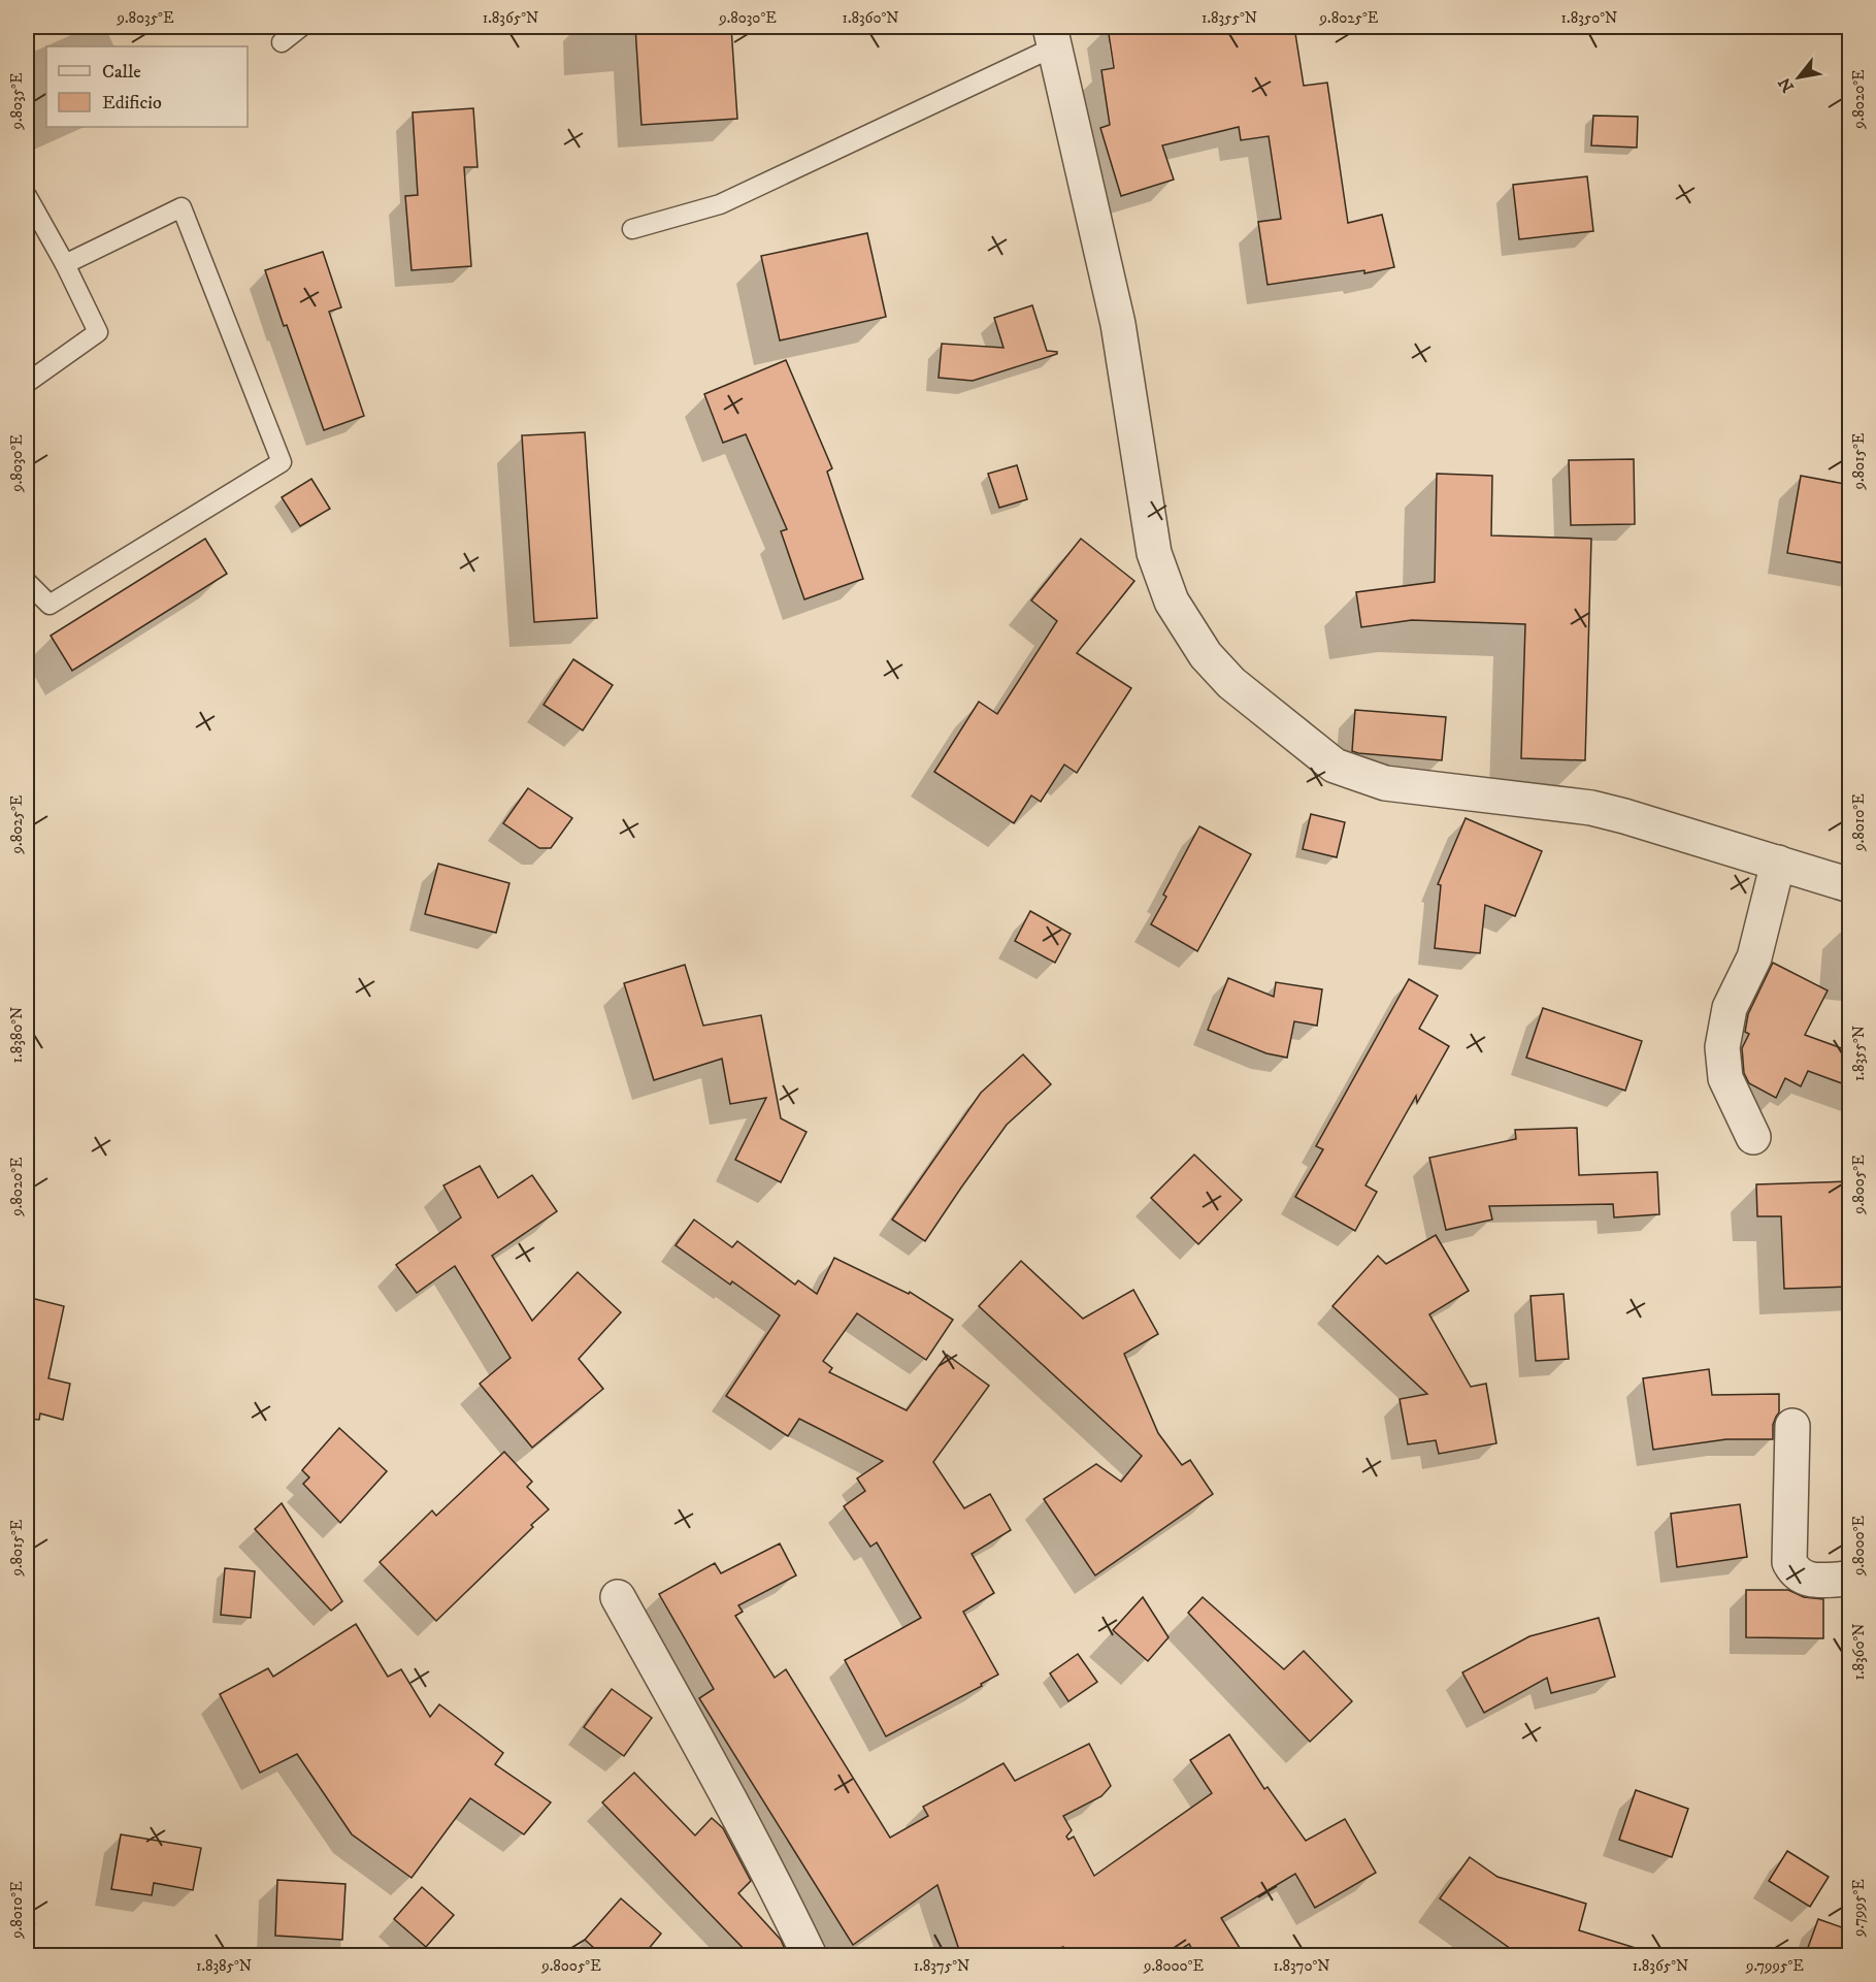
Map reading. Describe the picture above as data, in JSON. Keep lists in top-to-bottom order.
{
  "legend": ["Calle", "Edificio"],
  "north": "bottom left",
  "coordinates": [
    "9.8035°E",
    "1.8365°N",
    "9.8030°E",
    "1.8360°N",
    "1.8355°N",
    "9.8025°E",
    "1.8350°N",
    "9.8020°E",
    "9.8015°E",
    "9.8010°E",
    "1.8380°N",
    "9.8005°E",
    "9.8000°E",
    "9.7995°E",
    "1.8385°N",
    "1.8375°N",
    "1.8370°N"
  ]
}
